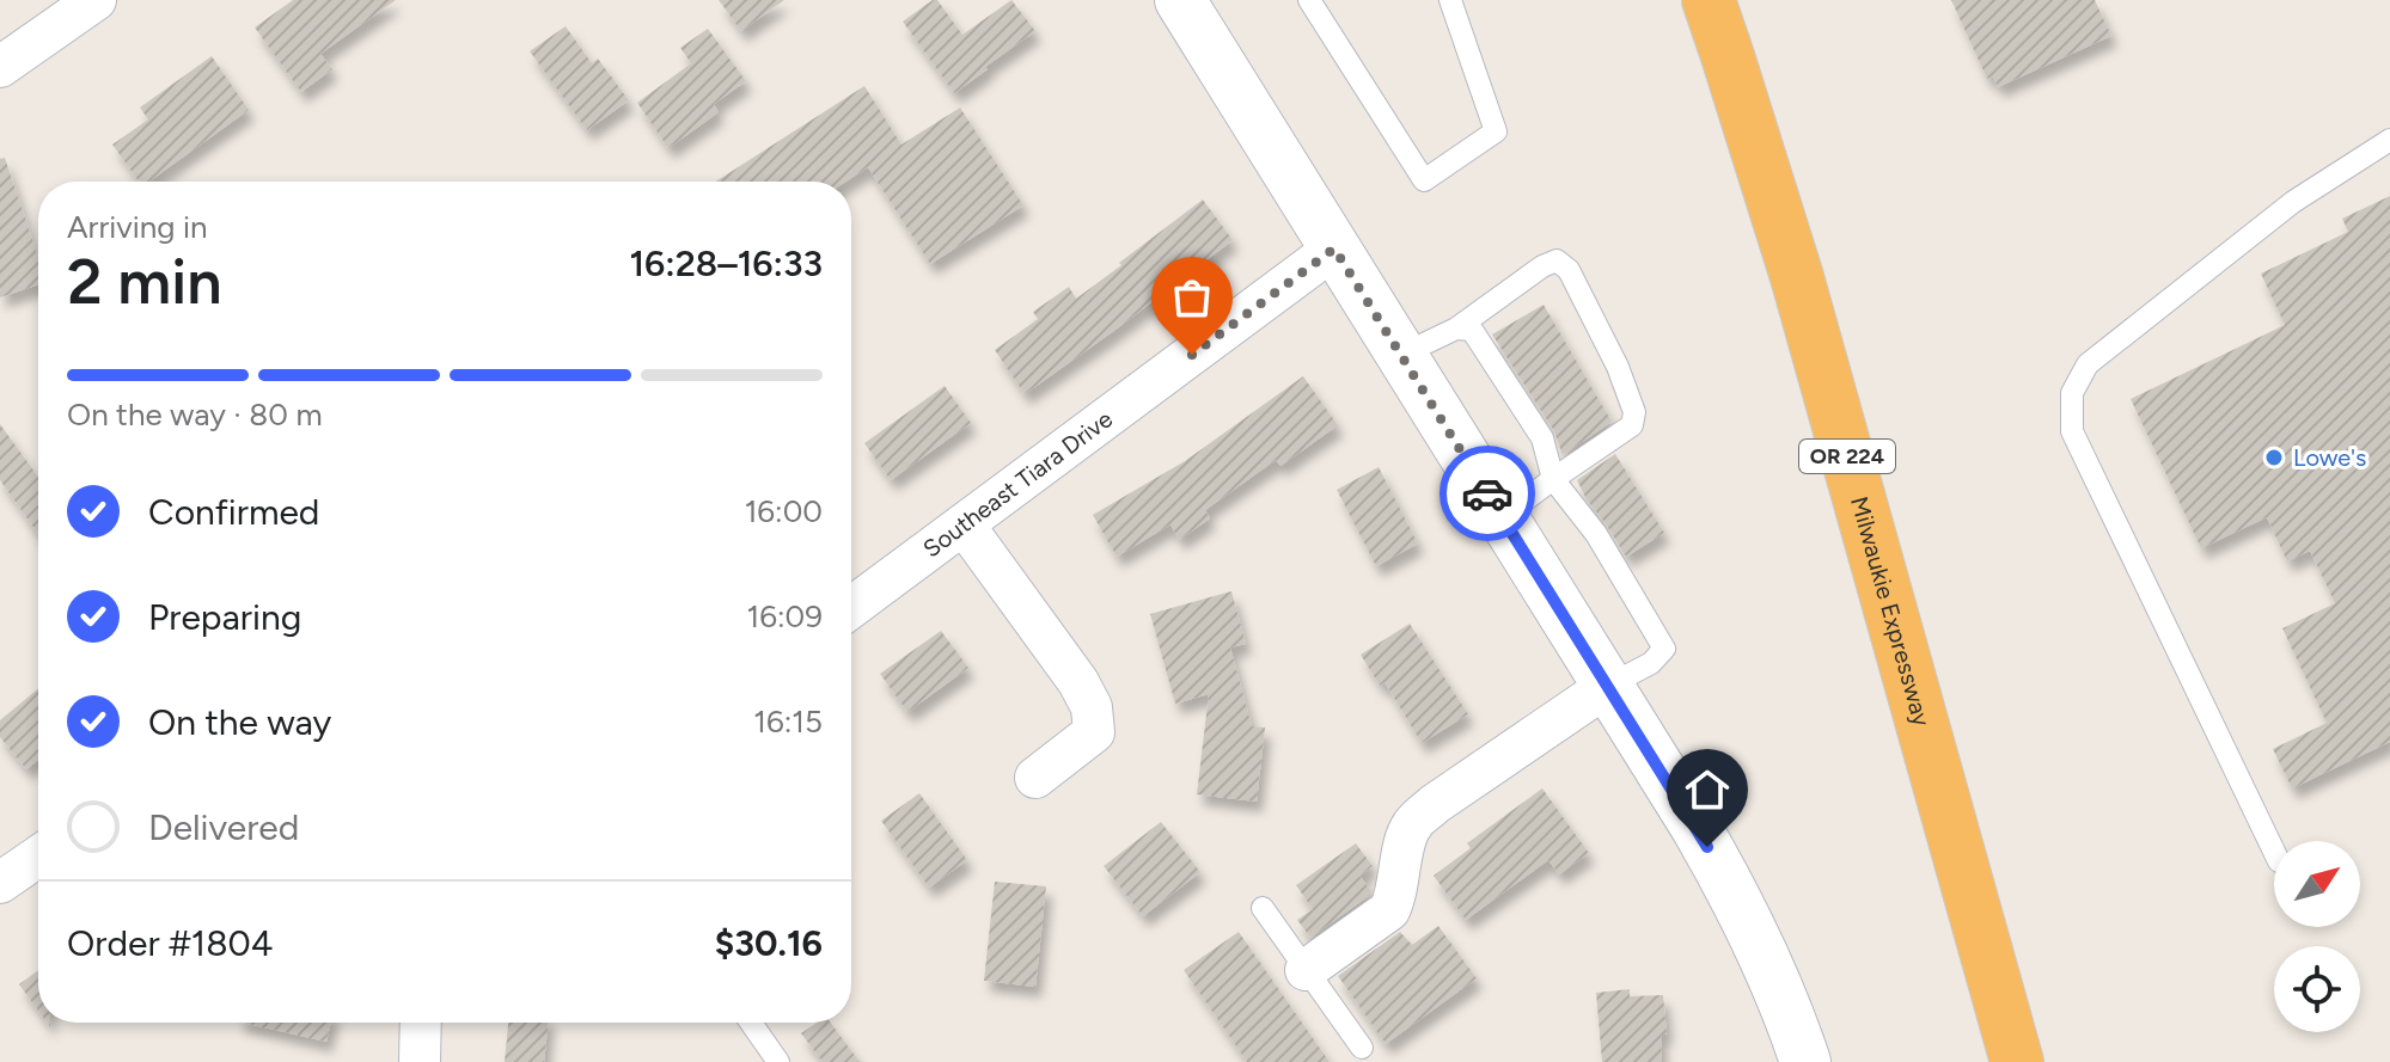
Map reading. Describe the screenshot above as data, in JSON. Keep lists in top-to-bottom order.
{
  "streets": {
    "highway": ["OR 224", "Milwaukie Expressway"],
    "street": ["Southeast Tiara Drive"]
  },
  "places": ["Lowe's"],
  "north": "top right",
  "page": {
    "heading": ["2 min", "Arriving in", "16:28–16:33"],
    "panel": ["Order #1804", "$30.16"],
    "bar": "On the way · 80 m",
    "list": [
      ["Confirmed", "16:00"],
      ["Preparing", "16:09"],
      ["On the way", "16:15"],
      "Delivered"
    ]
  }
}
